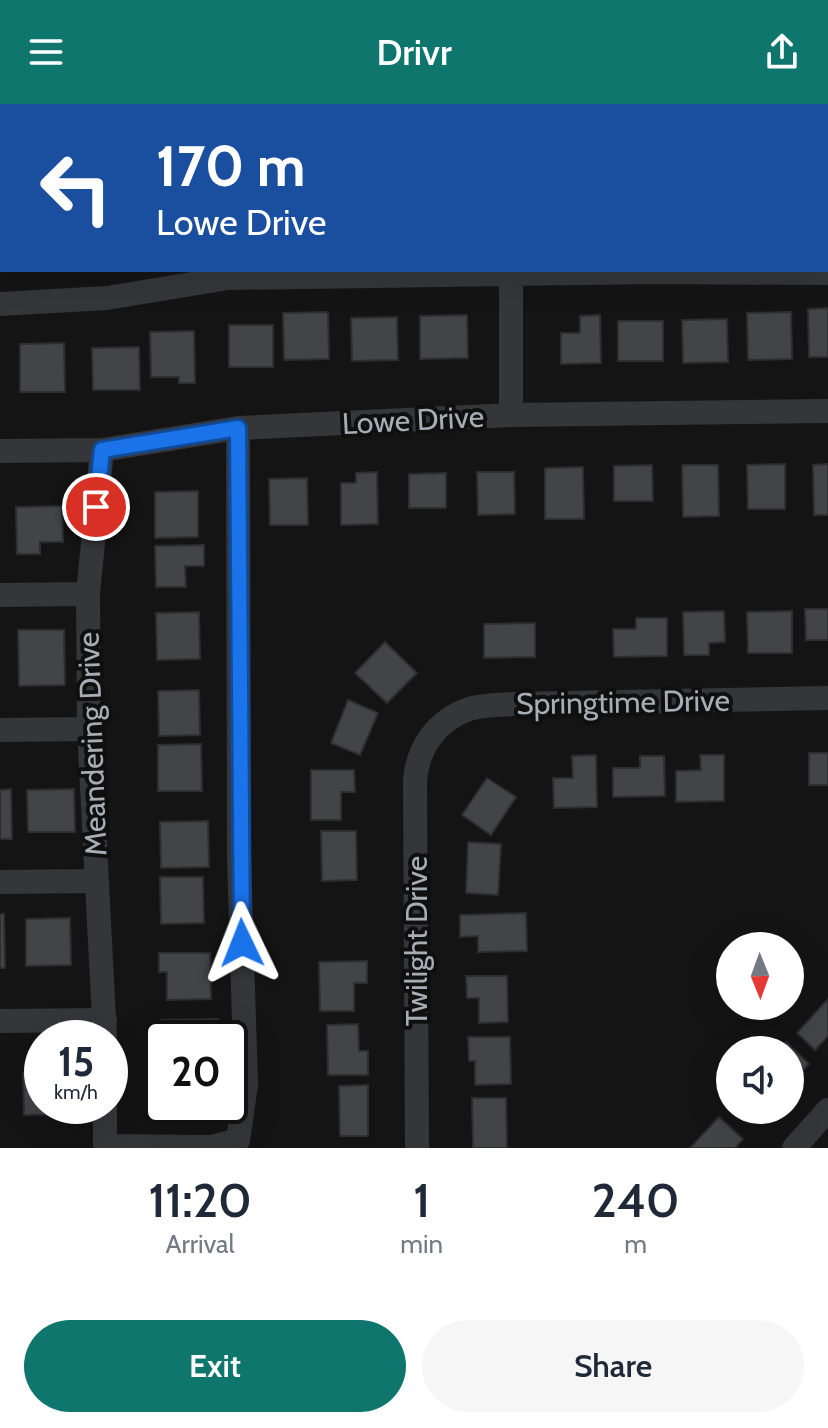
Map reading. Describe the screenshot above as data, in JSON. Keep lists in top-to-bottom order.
{
  "streets": {
    "street": [
      "Lowe Drive",
      "Springtime Drive",
      "Meandering Drive",
      "Twilight Drive"
    ]
  },
  "crossings": [
    ["Lowe Drive", "Meandering Drive"],
    ["Springtime Drive", "Twilight Drive"]
  ],
  "north": "bottom",
  "page": {
    "header": "Drivr",
    "turn": ["170 m", "Lowe Drive"],
    "speed": "15 km/h",
    "limit": "20",
    "eta": [
      "11:20",
      "Arrival",
      "1",
      "min",
      "240",
      "m"
    ],
    "buttons": ["Exit", "Share"]
  }
}
